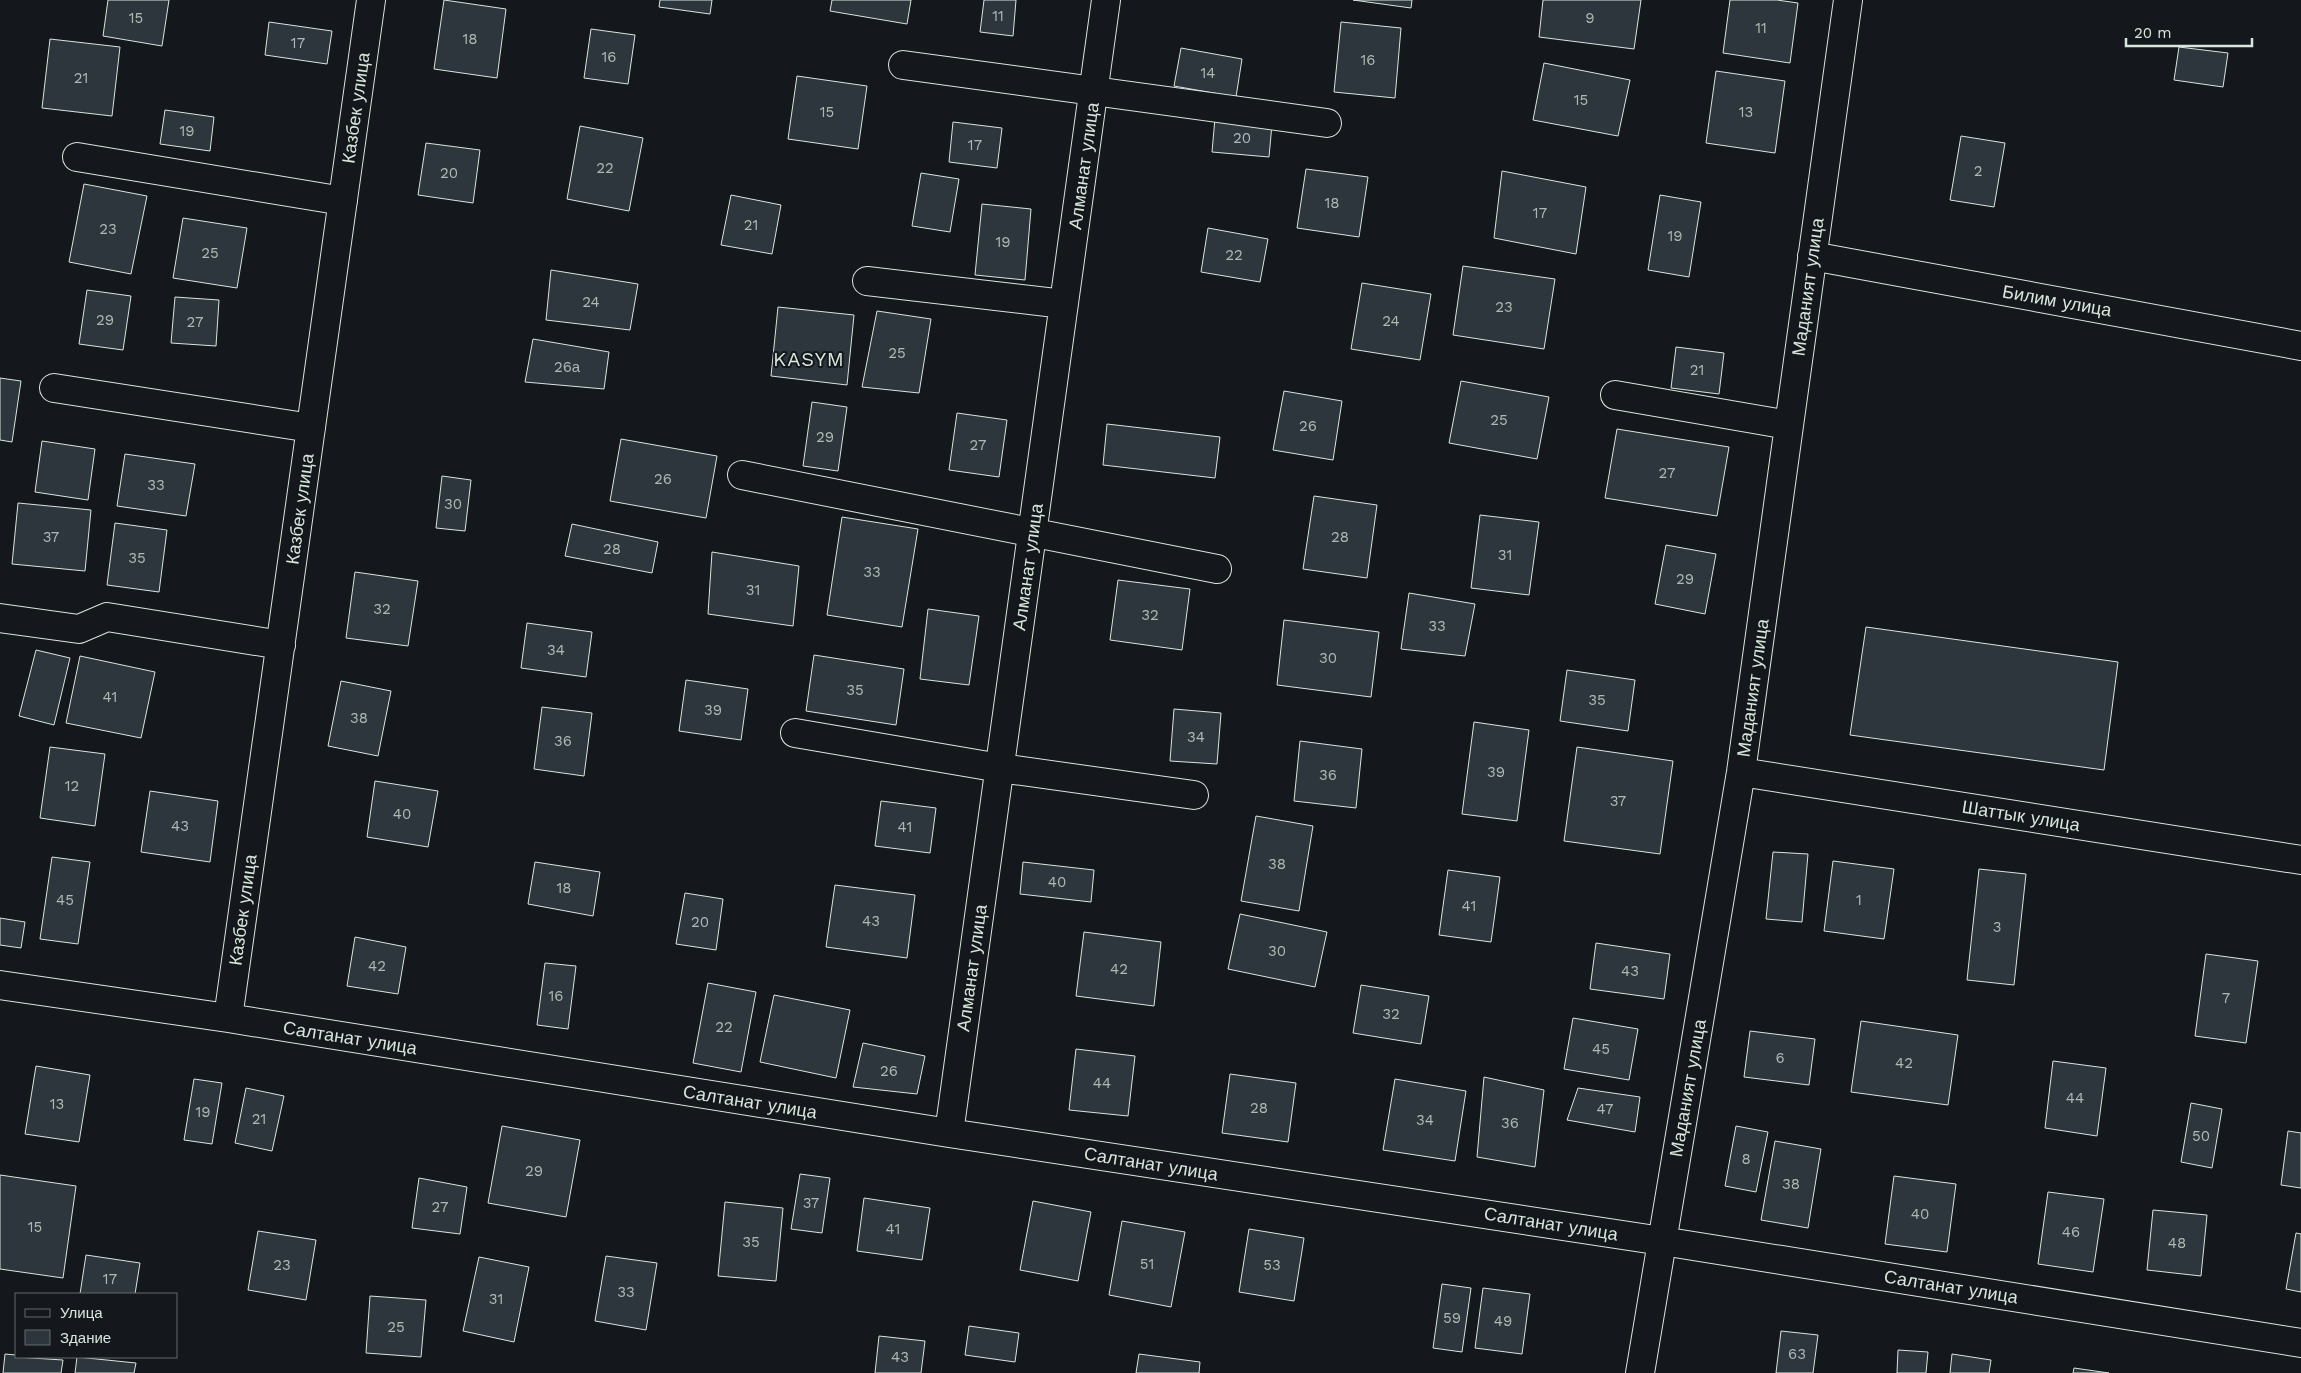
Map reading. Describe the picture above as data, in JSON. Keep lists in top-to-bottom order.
{
  "streets": {
    "street": [
      "Казбек улица",
      "Алманат улица",
      "Маданият улица",
      "Билим улица",
      "Шаттык улица",
      "Салтанат улица"
    ]
  },
  "crossings": [
    ["Казбек улица", "Салтанат улица"],
    ["Алманат улица", "Салтанат улица"],
    ["Маданият улица", "Билим улица"],
    ["Маданият улица", "Шаттык улица"],
    ["Маданият улица", "Салтанат улица"]
  ],
  "districts": ["KASYM"],
  "house_numbers": [
    "11",
    "15",
    "9",
    "11",
    "18",
    "17",
    "16",
    "16",
    "14",
    "21",
    "15",
    "15",
    "13",
    "19",
    "20",
    "17",
    "22",
    "2",
    "20",
    "18",
    "17",
    "21",
    "23",
    "19",
    "19",
    "25",
    "22",
    "24",
    "23",
    "29",
    "24",
    "27",
    "25",
    "26а",
    "21",
    "25",
    "26",
    "29",
    "27",
    "27",
    "26",
    "33",
    "30",
    "37",
    "28",
    "28",
    "31",
    "35",
    "33",
    "29",
    "31",
    "32",
    "32",
    "33",
    "34",
    "30",
    "35",
    "41",
    "35",
    "39",
    "38",
    "34",
    "36",
    "39",
    "36",
    "12",
    "37",
    "40",
    "43",
    "41",
    "38",
    "40",
    "18",
    "45",
    "1",
    "41",
    "43",
    "20",
    "3",
    "30",
    "42",
    "42",
    "43",
    "16",
    "7",
    "32",
    "22",
    "45",
    "6",
    "42",
    "26",
    "44",
    "44",
    "13",
    "28",
    "47",
    "19",
    "21",
    "34",
    "36",
    "50",
    "8",
    "29",
    "38",
    "37",
    "27",
    "40",
    "15",
    "41",
    "46",
    "35",
    "48",
    "51",
    "23",
    "53",
    "17",
    "33",
    "31",
    "59",
    "49",
    "25",
    "63",
    "43"
  ],
  "legend": ["Улица", "Здание"],
  "scale_bar": "20 m"
}
